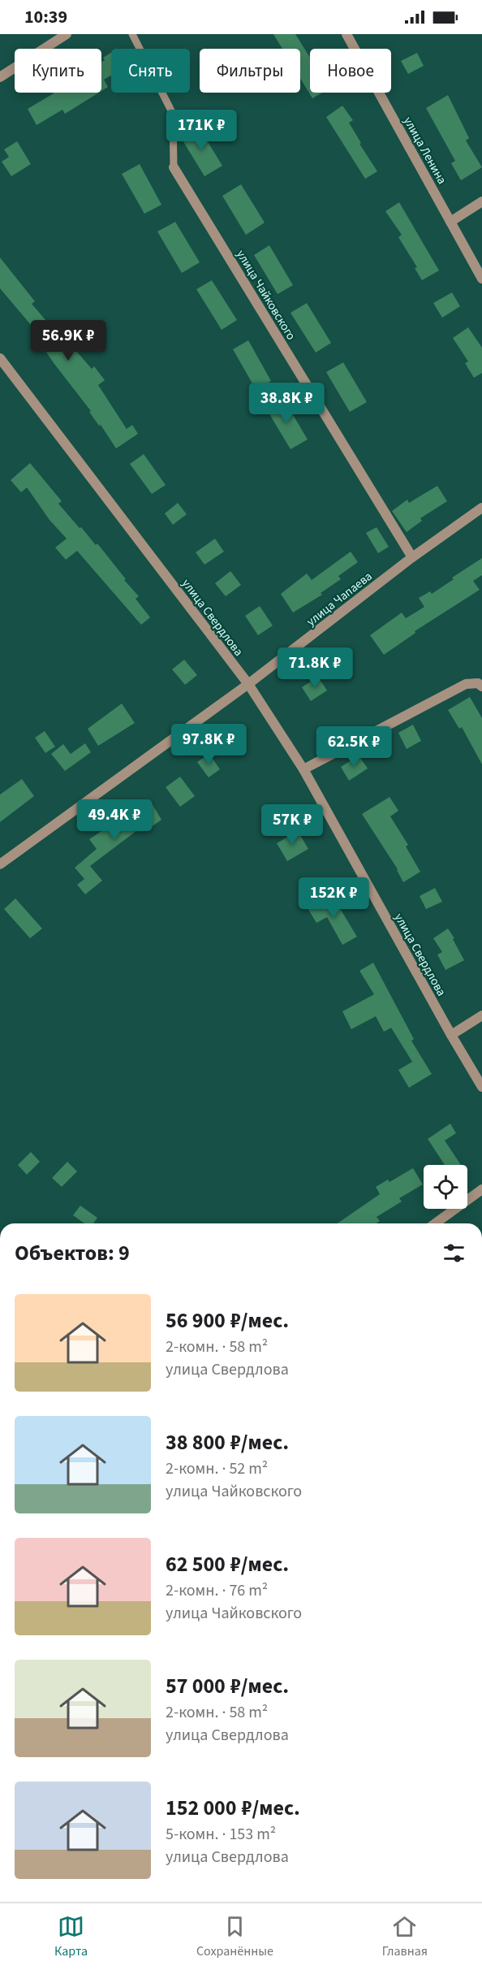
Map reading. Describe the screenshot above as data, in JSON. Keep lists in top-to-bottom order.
{
  "streets": {
    "street": [
      "улица Ленина",
      "улица Чайковского",
      "улица Чапаева",
      "улица Свердлова"
    ]
  },
  "crossings": [
    ["улица Чайковского", "улица Чапаева"],
    ["улица Чапаева", "улица Свердлова"]
  ],
  "page": {
    "status": "10:39",
    "chip": [
      "Купить",
      "Снять",
      "Фильтры",
      "Новое"
    ],
    "price": [
      "171K ₽",
      "56.9K ₽",
      "38.8K ₽",
      "71.8K ₽",
      "97.8K ₽",
      "62.5K ₽",
      "49.4K ₽",
      "57K ₽",
      "152K ₽"
    ],
    "heading": "Объектов: 9",
    "list": [
      {
        "name": "56 900 ₽/мес.",
        "note": "2-комн. · 58 m² · улица Свердлова"
      },
      {
        "name": "38 800 ₽/мес.",
        "note": "2-комн. · 52 m² · улица Чайковского"
      },
      {
        "name": "62 500 ₽/мес.",
        "note": "2-комн. · 76 m² · улица Чайковского"
      },
      {
        "name": "57 000 ₽/мес.",
        "note": "2-комн. · 58 m² · улица Свердлова"
      },
      {
        "name": "152 000 ₽/мес.",
        "note": "5-комн. · 153 m² · улица Свердлова"
      }
    ],
    "tabs": ["Карта", "Сохранённые", "Главная"]
  }
}
